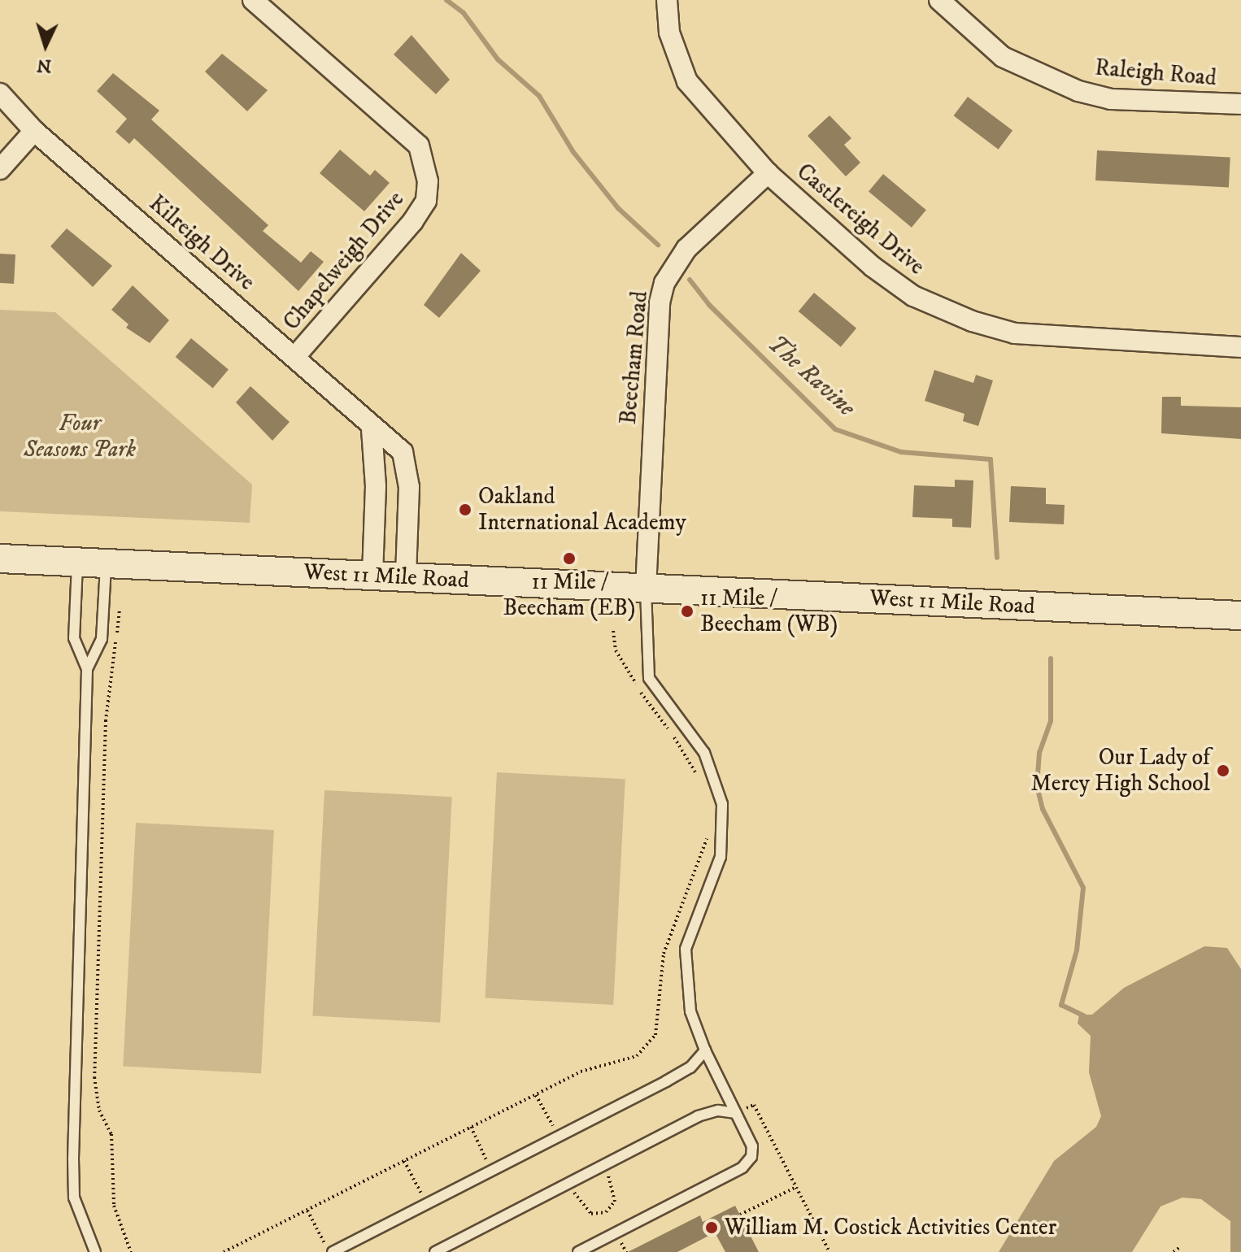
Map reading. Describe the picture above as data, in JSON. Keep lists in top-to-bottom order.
{
  "streets": {
    "street": [
      "Raleigh Road",
      "Castlereigh Drive",
      "Kilreigh Drive",
      "Chapelweigh Drive",
      "Beecham Road",
      "West 11 Mile Road"
    ]
  },
  "crossings": [
    ["Castlereigh Drive", "Beecham Road"],
    ["Kilreigh Drive", "Chapelweigh Drive"],
    ["Kilreigh Drive", "West 11 Mile Road"],
    ["Beecham Road", "West 11 Mile Road"]
  ],
  "water": ["The Ravine"],
  "parks": ["Four Seasons Park"],
  "places": [
    "Oakland International Academy",
    "11 Mile / Beecham (EB)",
    "11 Mile / Beecham (WB)",
    "Our Lady of Mercy High School",
    "William M. Costick Activities Center"
  ],
  "north": "bottom"
}
